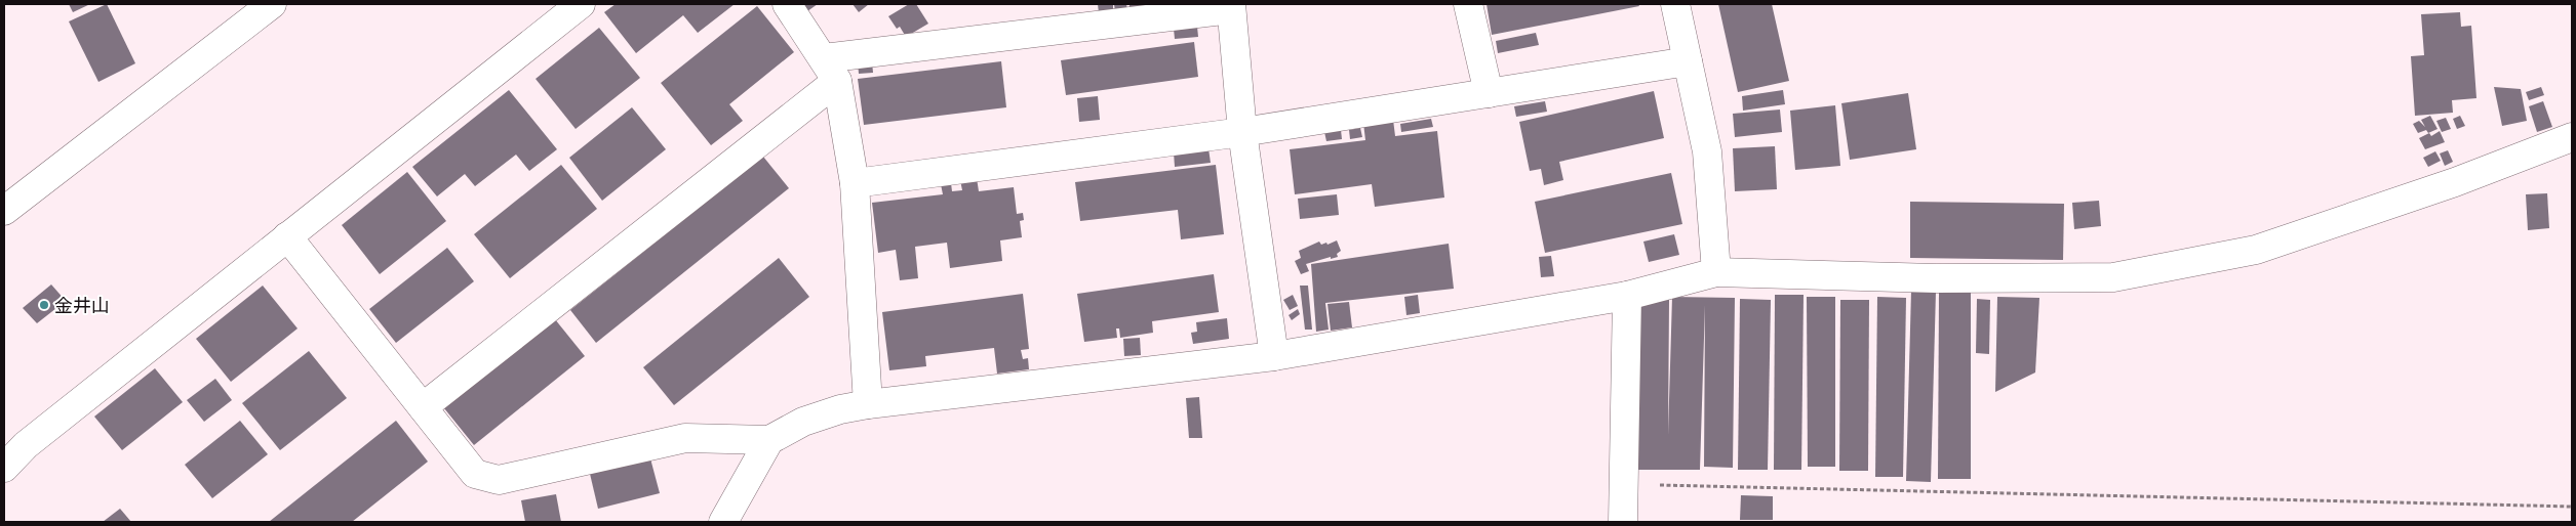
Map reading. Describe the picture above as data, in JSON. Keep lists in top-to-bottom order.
{
  "places": ["金井山"]
}
